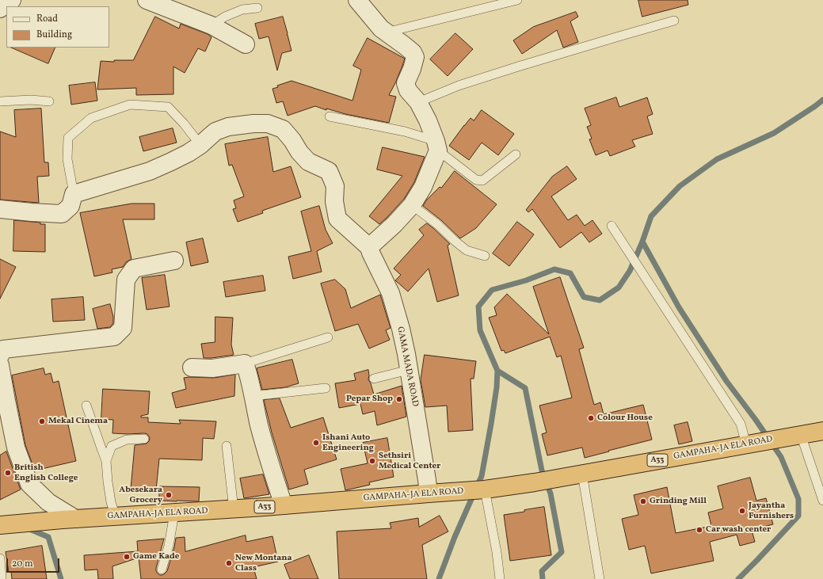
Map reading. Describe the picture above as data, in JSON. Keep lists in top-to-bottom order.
{
  "streets": {
    "highway": ["GAMPAHA-JA ELA ROAD", "A33"],
    "street": ["GAMA MADA ROAD"]
  },
  "crossings": [
    ["GAMA MADA ROAD", "GAMPAHA-JA ELA ROAD"]
  ],
  "places": [
    "Pepar Shop",
    "Colour House",
    "Mekal Cinema",
    "Ishani Auto Engineering",
    "Sethsiri Medical Center",
    "British English College",
    "Abesekara Grocery",
    "Grinding Mill",
    "Jayantha Furnishers",
    "Car wash center",
    "Game Kade",
    "New Montana Class"
  ],
  "legend": ["Road", "Building"],
  "scale_bar": "20 m"
}
